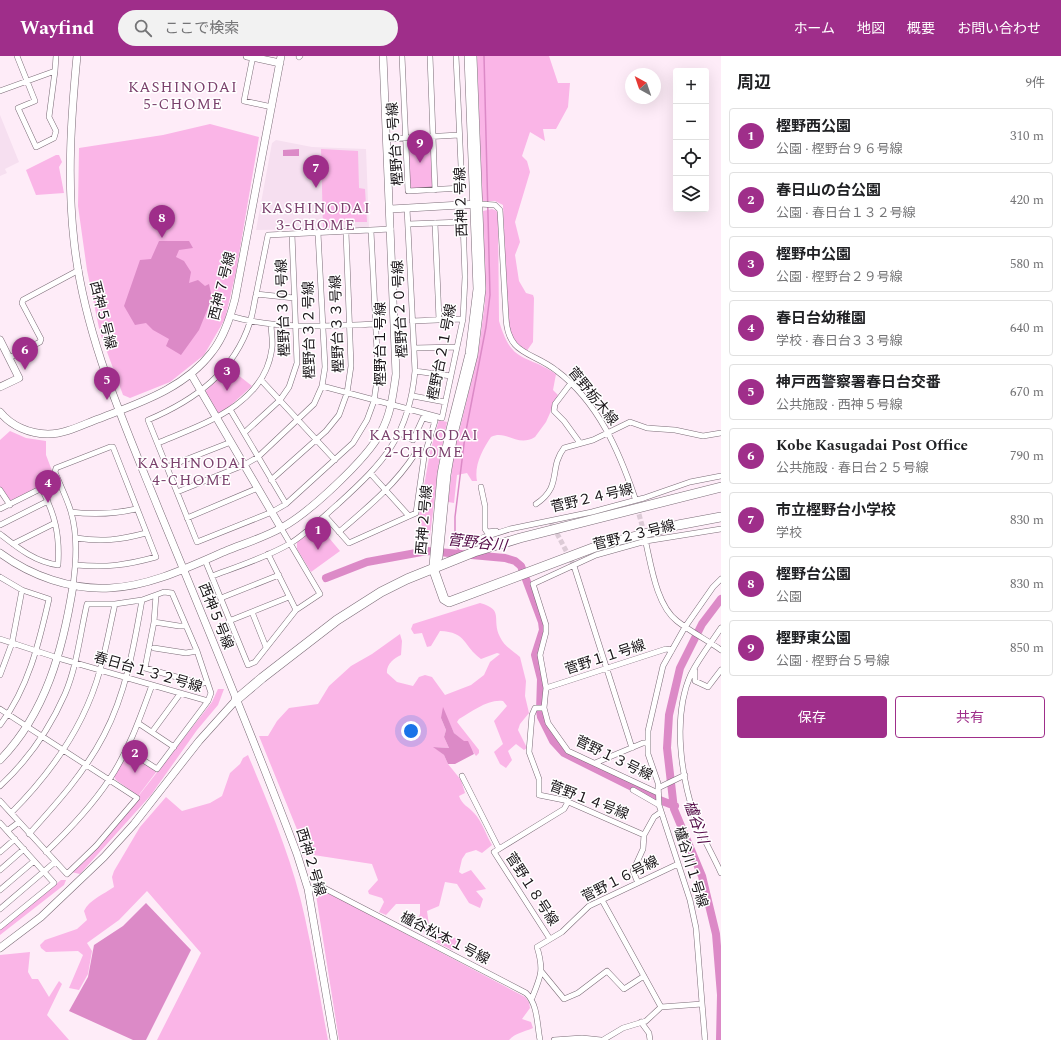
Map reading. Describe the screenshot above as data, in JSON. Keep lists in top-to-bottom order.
{
  "streets": {
    "street": [
      "樫野台５号線",
      "西神２号線",
      "西神７号線",
      "樫野台３０号線",
      "樫野台２０号線",
      "西神５号線",
      "樫野台３３号線",
      "樫野台３２号線",
      "樫野台１号線",
      "樫野台２１号線",
      "菅野栃木線",
      "菅野２４号線",
      "菅野２３号線",
      "菅野１１号線",
      "春日台１３２号線",
      "菅野１３号線",
      "菅野１４号線",
      "櫨谷川１号線",
      "菅野１６号線",
      "菅野１８号線",
      "櫨谷松本１号線"
    ]
  },
  "crossings": [
    ["西神２号線", "西神５号線"],
    ["西神２号線", "菅野栃木線"],
    ["西神２号線", "櫨谷松本１号線"],
    ["西神７号線", "西神５号線"],
    ["樫野台２０号線", "樫野台２１号線"],
    ["西神５号線", "樫野台１号線"],
    ["樫野台３３号線", "樫野台２１号線"],
    ["樫野台３２号線", "樫野台２１号線"],
    ["樫野台１号線", "樫野台２１号線"],
    ["菅野２３号線", "菅野１３号線"],
    ["菅野１１号線", "菅野１３号線"],
    ["菅野１１号線", "櫨谷川１号線"],
    ["菅野１３号線", "菅野１４号線"],
    ["菅野１３号線", "櫨谷川１号線"],
    ["櫨谷川１号線", "菅野１６号線"],
    ["菅野１６号線", "菅野１８号線"]
  ],
  "districts": [
    "KASHINODAI 5-CHOME",
    "KASHINODAI 3-CHOME",
    "KASHINODAI 2-CHOME",
    "KASHINODAI 4-CHOME"
  ],
  "water": ["菅野谷川", "櫨谷川"],
  "north": "top left",
  "page": {
    "header": "Wayfind",
    "search": "ここで検索",
    "nav": [
      "ホーム",
      "地図",
      "概要",
      "お問い合わせ"
    ],
    "heading": ["周辺", "9件"],
    "map_buttons": ["+", "−"],
    "list": [
      {
        "mark": "1",
        "name": "樫野西公園",
        "note": "公園 · 樫野台９６号線",
        "value": "310 m"
      },
      {
        "mark": "2",
        "name": "春日山の台公園",
        "note": "公園 · 春日台１３２号線",
        "value": "420 m"
      },
      {
        "mark": "3",
        "name": "樫野中公園",
        "note": "公園 · 樫野台２９号線",
        "value": "580 m"
      },
      {
        "mark": "4",
        "name": "春日台幼稚園",
        "note": "学校 · 春日台３３号線",
        "value": "640 m"
      },
      {
        "mark": "5",
        "name": "神戸西警察署春日台交番",
        "note": "公共施設 · 西神５号線",
        "value": "670 m"
      },
      {
        "mark": "6",
        "name": "Kobe Kasugadai Post Office",
        "note": "公共施設 · 春日台２５号線",
        "value": "790 m"
      },
      {
        "mark": "7",
        "name": "市立樫野台小学校",
        "note": "学校",
        "value": "830 m"
      },
      {
        "mark": "8",
        "name": "樫野台公園",
        "note": "公園",
        "value": "830 m"
      },
      {
        "mark": "9",
        "name": "樫野東公園",
        "note": "公園 · 樫野台５号線",
        "value": "850 m"
      }
    ],
    "pins": [
      "9",
      "7",
      "8",
      "6",
      "3",
      "5",
      "4",
      "1",
      "2"
    ],
    "buttons": ["保存", "共有"]
  }
}
